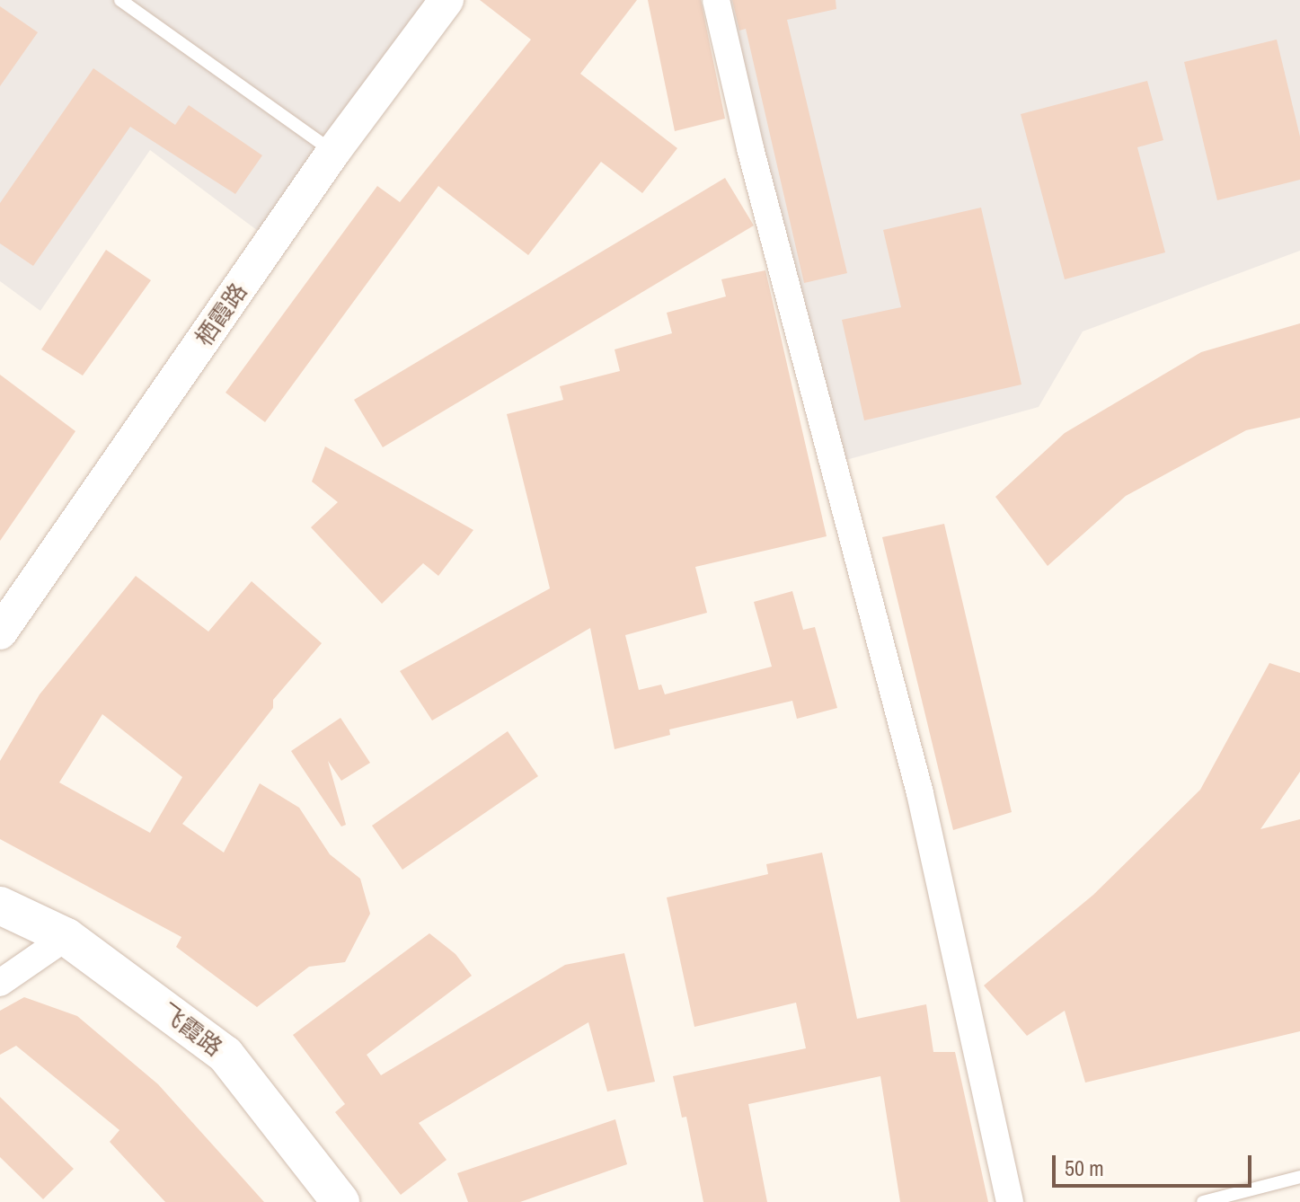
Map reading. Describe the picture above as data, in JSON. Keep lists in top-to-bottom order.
{
  "streets": {
    "main road": ["飞霞路"],
    "street": ["栖霞路"]
  },
  "scale_bar": "50 m"
}
